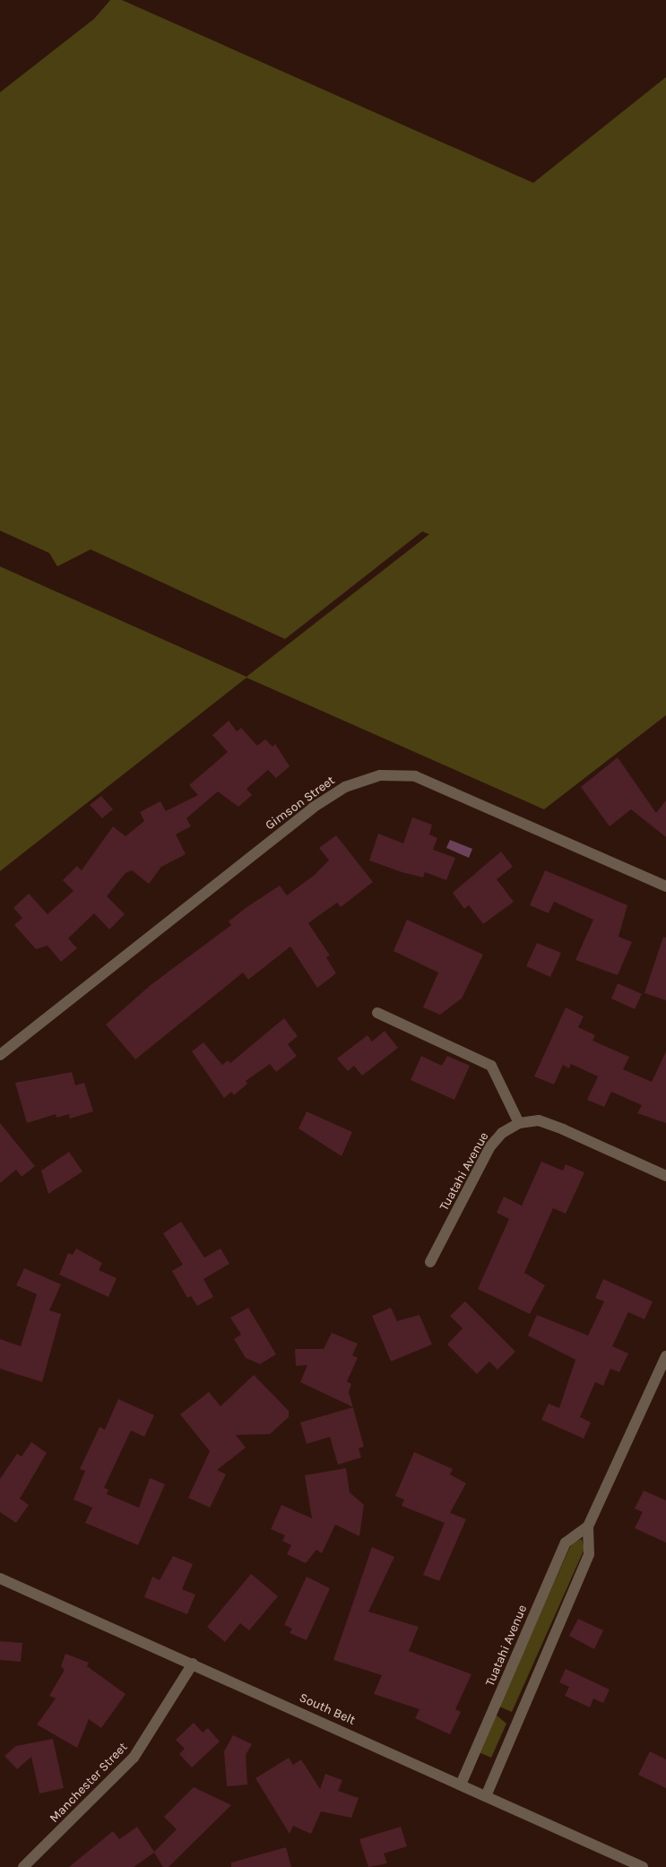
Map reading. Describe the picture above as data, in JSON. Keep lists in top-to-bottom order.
{
  "streets": {
    "street": [
      "Gimson Street",
      "Tuatahi Avenue",
      "South Belt",
      "Manchester Street"
    ]
  },
  "crossings": [
    ["Tuatahi Avenue", "South Belt"],
    ["South Belt", "Manchester Street"]
  ]
}
